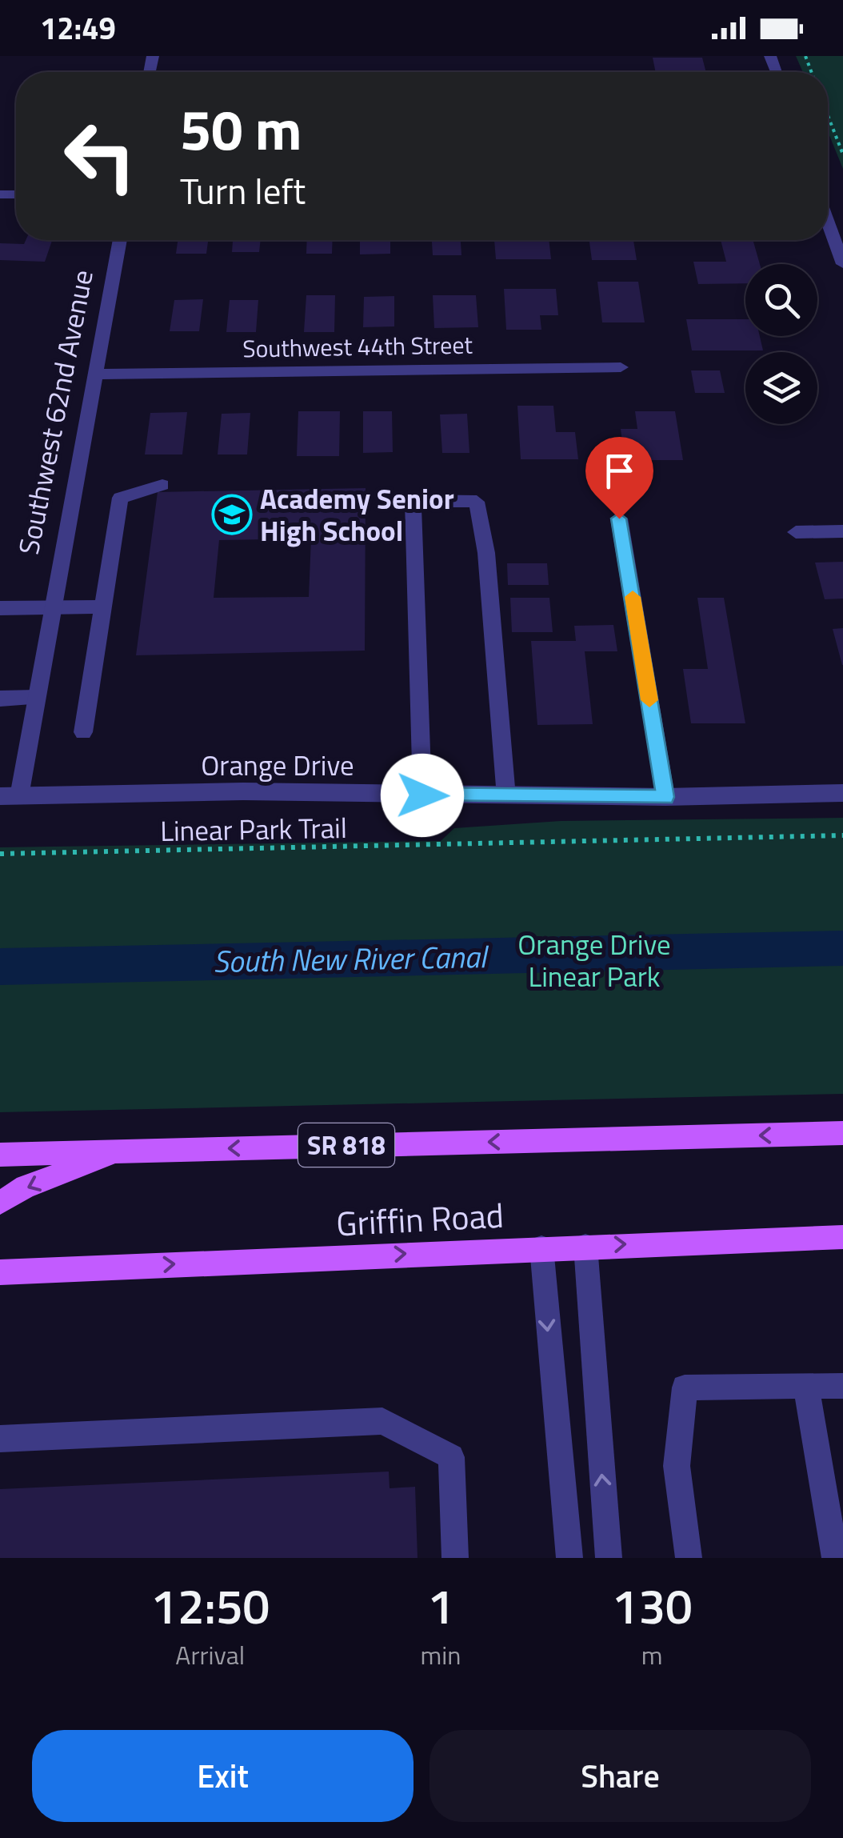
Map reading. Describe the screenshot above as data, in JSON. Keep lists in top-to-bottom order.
{
  "streets": {
    "main road": ["SR 818", "Griffin Road"],
    "street": ["Southwest 44th Street", "Southwest 62nd Avenue", "Orange Drive"],
    "path": ["Linear Park Trail"]
  },
  "crossings": [
    ["Southwest 44th Street", "Southwest 62nd Avenue"],
    ["Southwest 62nd Avenue", "Orange Drive"]
  ],
  "water": ["South New River Canal"],
  "parks": ["Orange Drive Linear Park"],
  "places": {
    "school or university": ["Academy Senior High School"]
  },
  "page": {
    "status": "12:49",
    "turn": ["50 m", "Turn left"],
    "eta": [
      "12:50",
      "Arrival",
      "1",
      "min",
      "130",
      "m"
    ],
    "buttons": ["Exit", "Share"]
  }
}
